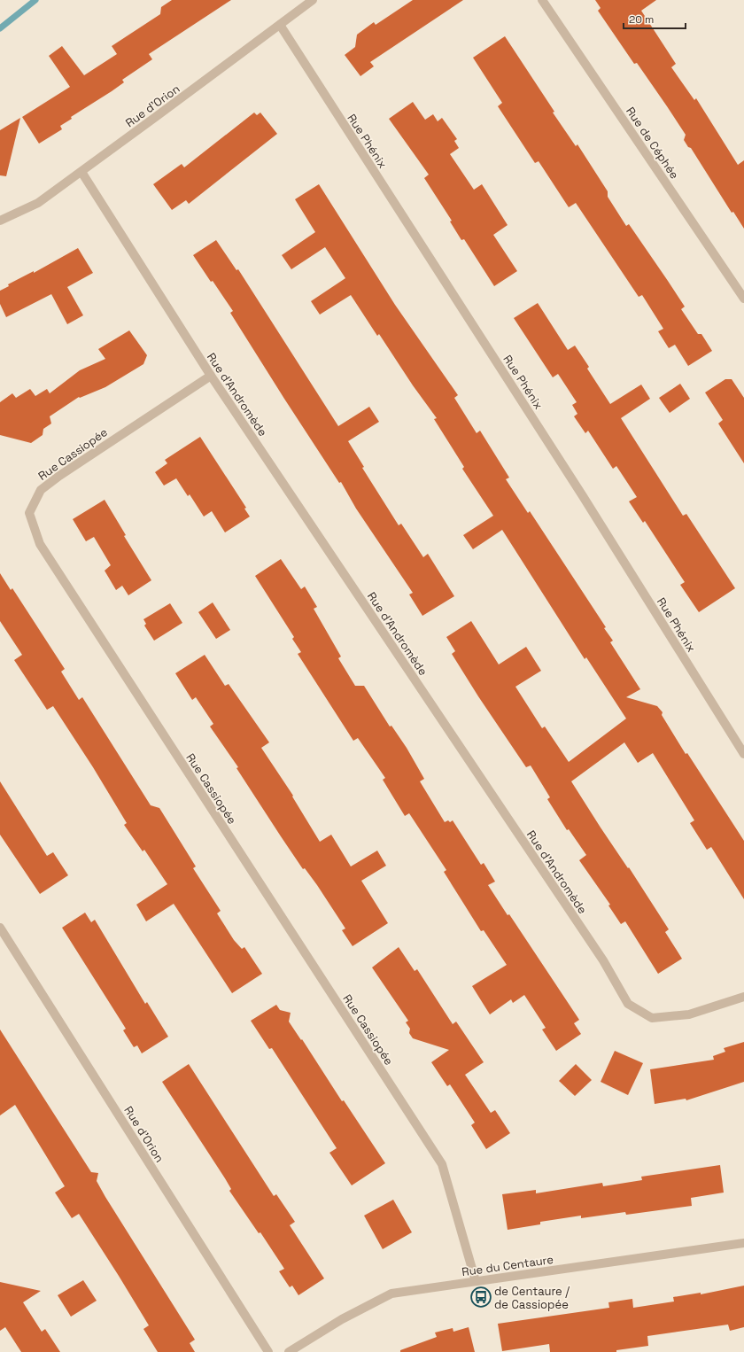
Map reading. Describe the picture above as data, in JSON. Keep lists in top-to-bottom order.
{
  "streets": {
    "street": [
      "Rue d'Orion",
      "Rue Phénix",
      "Rue de Céphée",
      "Rue d'Andromède",
      "Rue Cassiopée",
      "Rue du Centaure"
    ]
  },
  "crossings": [
    ["Rue d'Orion", "Rue Phénix"],
    ["Rue d'Orion", "Rue d'Andromède"],
    ["Rue d'Andromède", "Rue Cassiopée"],
    ["Rue Cassiopée", "Rue du Centaure"]
  ],
  "places": {
    "bus stop": ["de Centaure / de Cassiopée"]
  },
  "scale_bar": "20 m"
}
